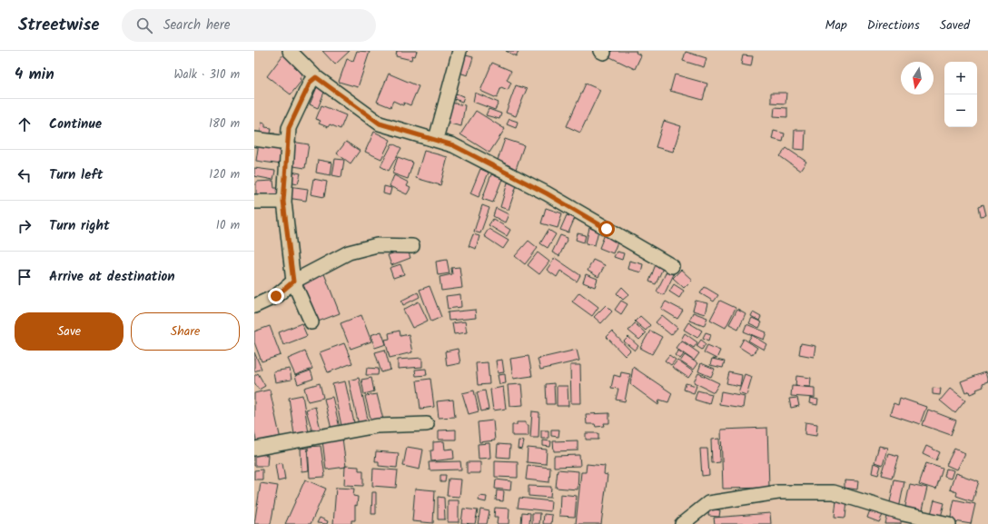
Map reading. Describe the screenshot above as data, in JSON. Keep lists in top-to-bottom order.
{
  "north": "bottom",
  "page": {
    "header": "Streetwise",
    "search": "Search here",
    "nav": ["Map", "Directions", "Saved"],
    "heading": ["4 min", "Walk · 310 m"],
    "map_buttons": ["+", "−"],
    "list": [
      ["Continue", "180 m"],
      ["Turn left", "120 m"],
      ["Turn right", "10 m"],
      "Arrive at destination"
    ],
    "buttons": ["Save", "Share"]
  }
}
